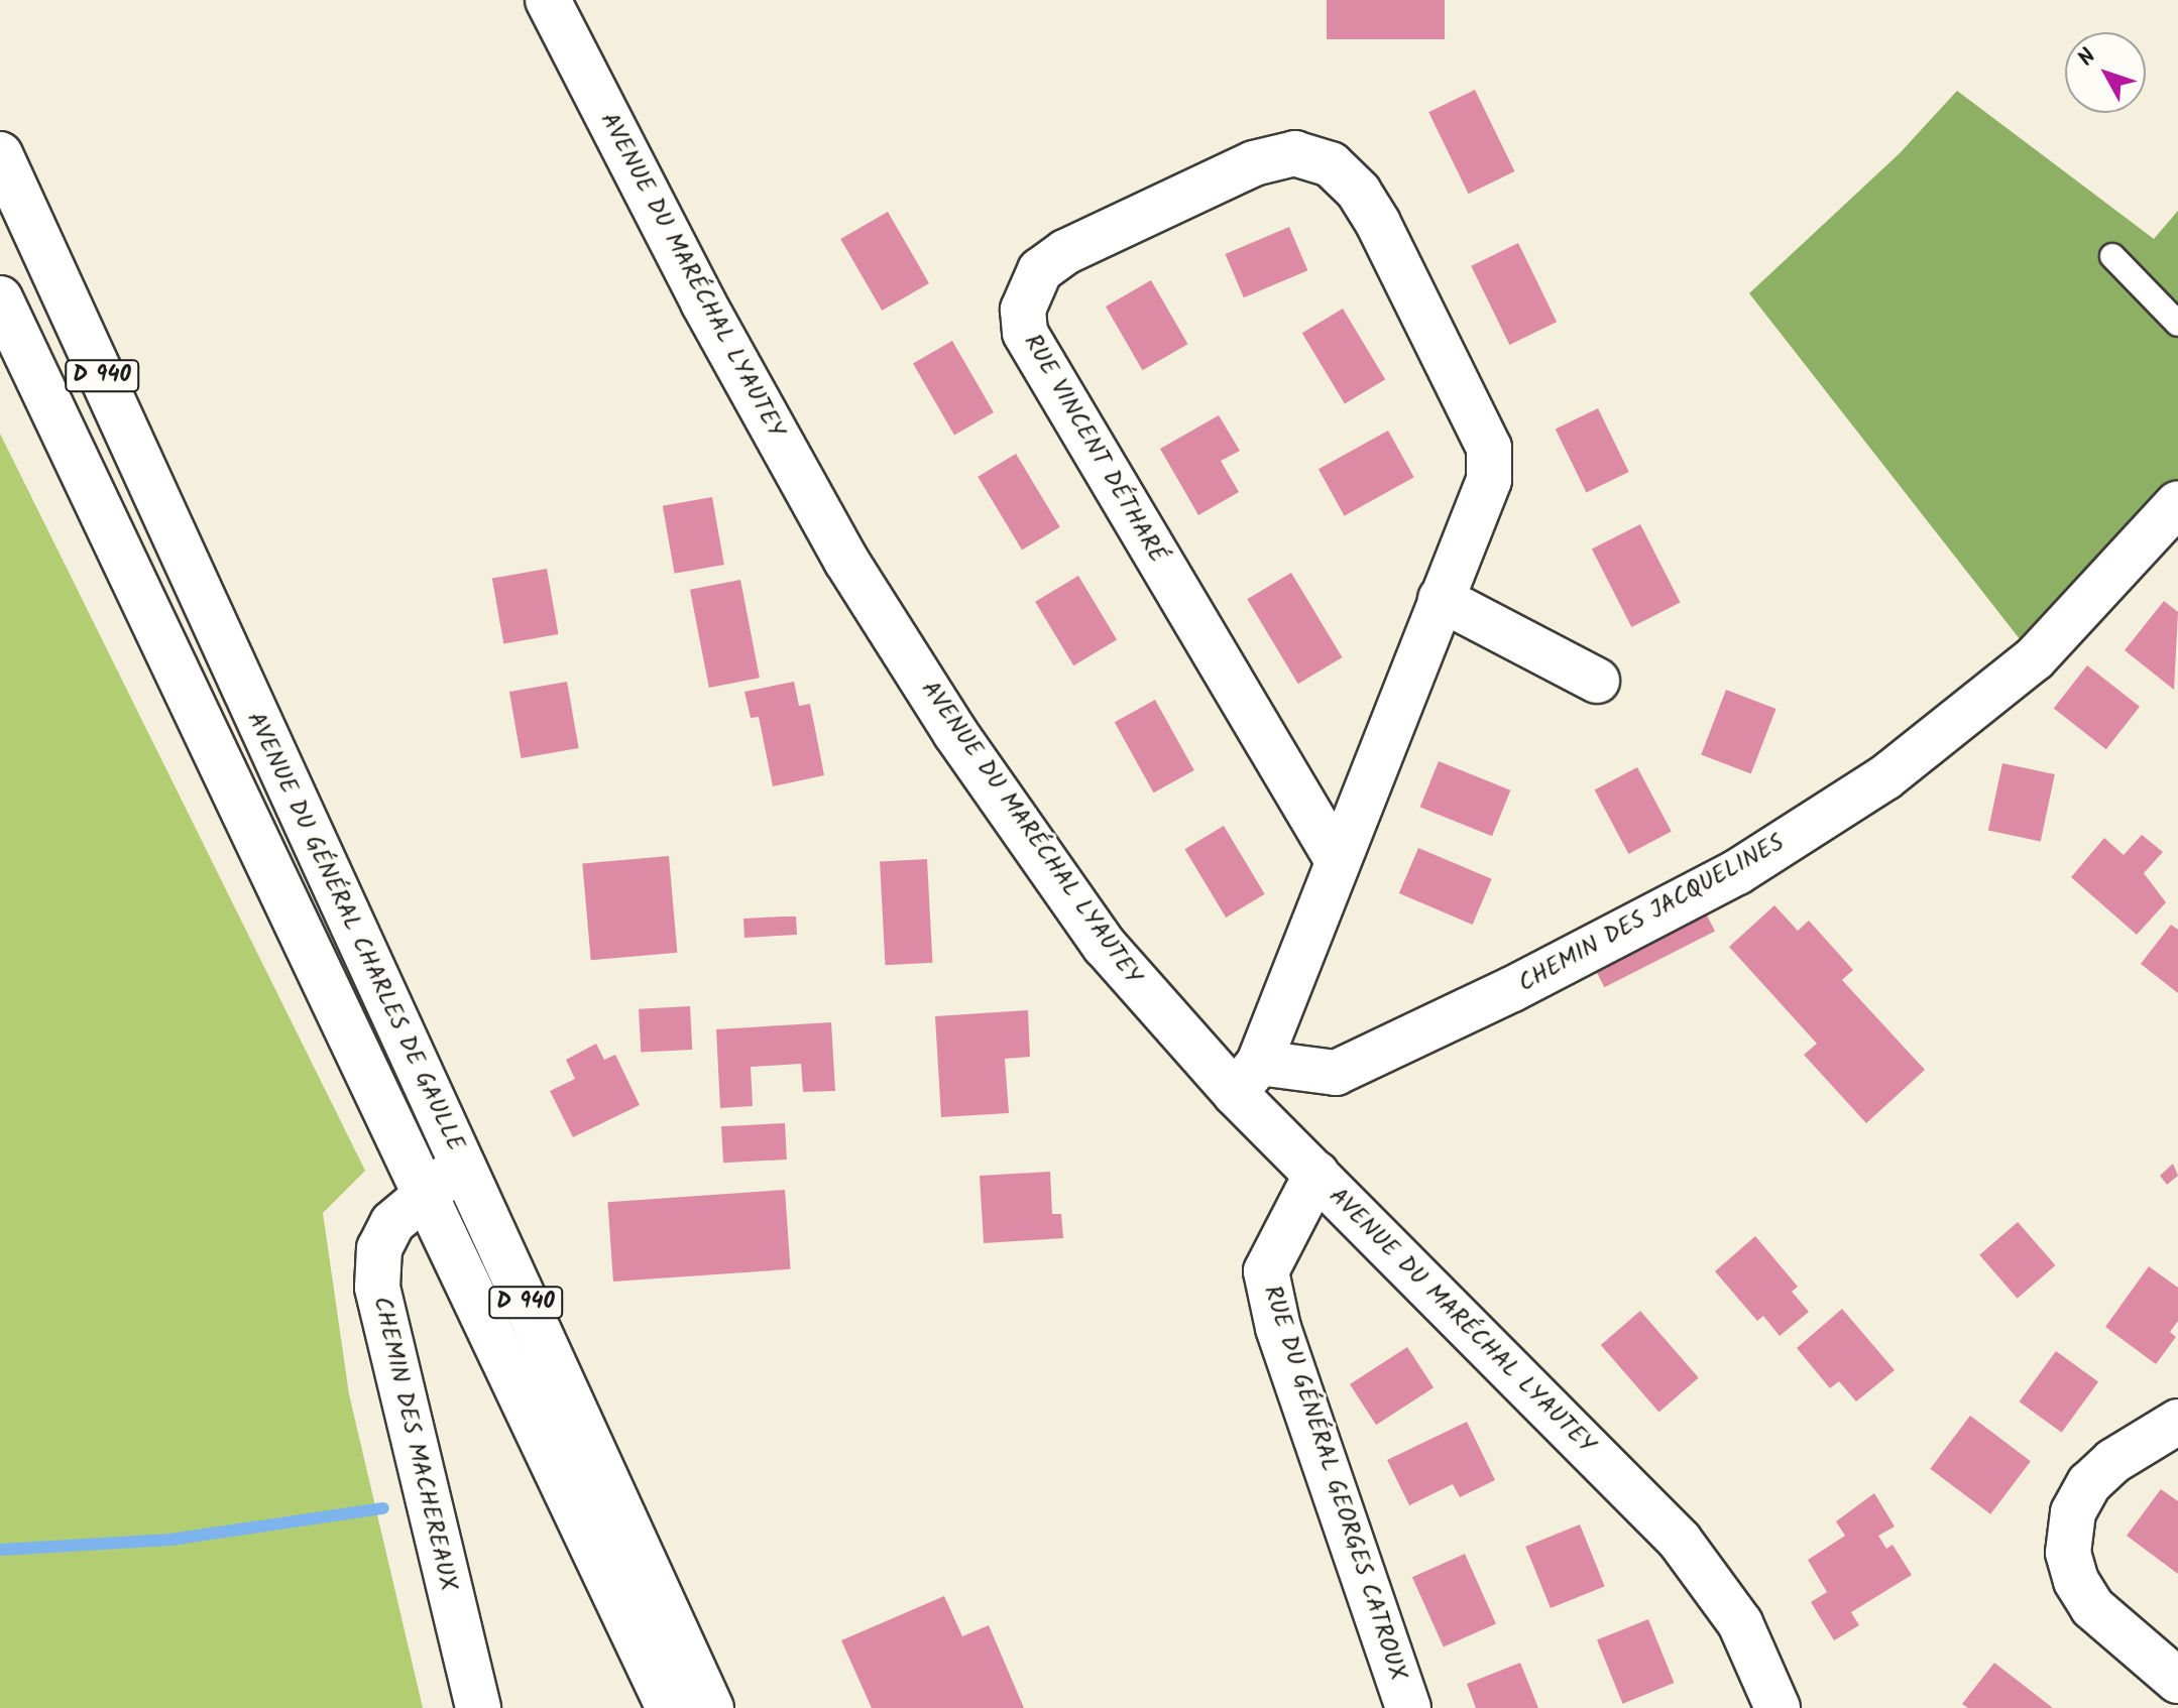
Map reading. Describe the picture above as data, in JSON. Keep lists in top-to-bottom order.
{
  "streets": {
    "street": [
      "AVENUE DU MARÉCHAL LYAUTEY",
      "D 940",
      "RUE VINCENT DÉTHARÉ",
      "CHEMIN DES JACQUELINES",
      "AVENUE DU GÉNÉRAL CHARLES DE GAULLE",
      "CHEMIN DES MACHEREAUX",
      "RUE DU GÉNÉRAL GEORGES CATROUX"
    ]
  },
  "crossings": [
    ["AVENUE DU MARÉCHAL LYAUTEY", "RUE VINCENT DÉTHARÉ"],
    ["AVENUE DU MARÉCHAL LYAUTEY", "CHEMIN DES JACQUELINES"],
    ["AVENUE DU MARÉCHAL LYAUTEY", "RUE DU GÉNÉRAL GEORGES CATROUX"],
    ["RUE VINCENT DÉTHARÉ", "CHEMIN DES JACQUELINES"],
    ["AVENUE DU GÉNÉRAL CHARLES DE GAULLE", "CHEMIN DES MACHEREAUX"]
  ],
  "north": "top left"
}
